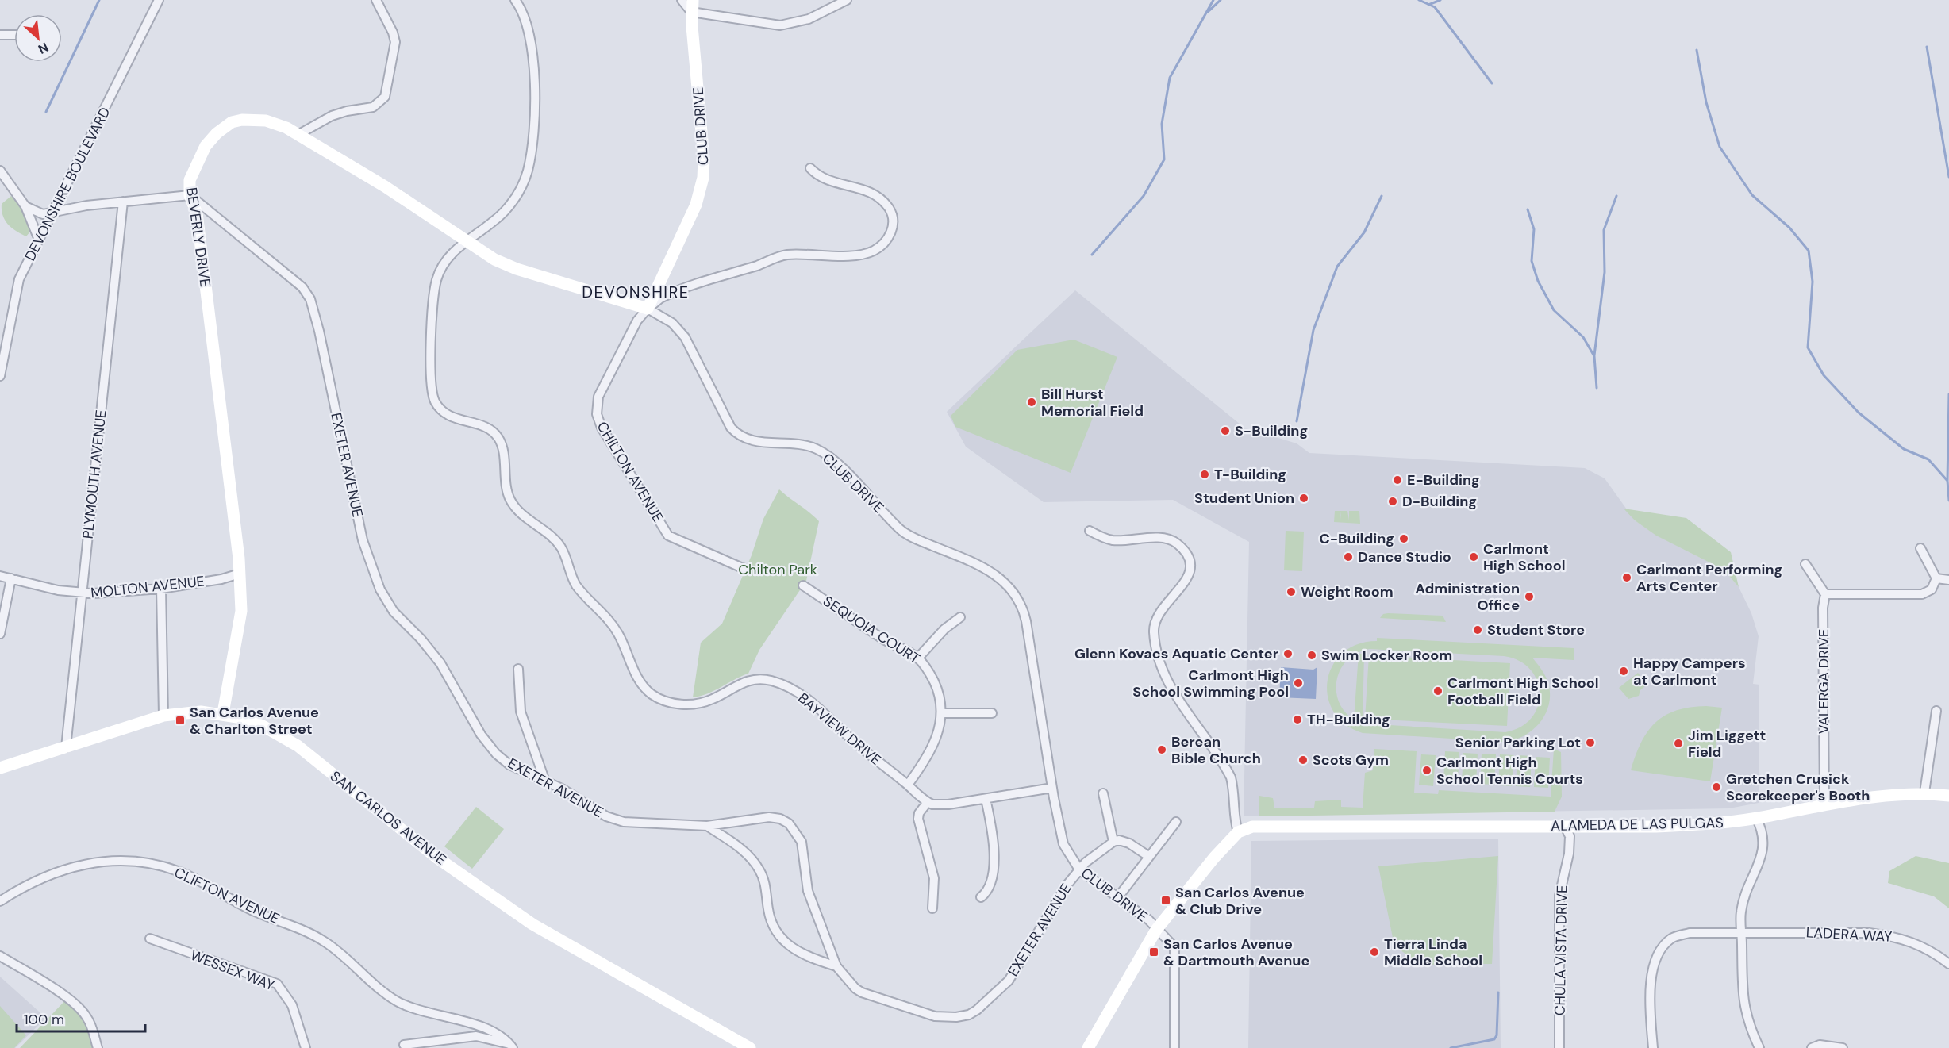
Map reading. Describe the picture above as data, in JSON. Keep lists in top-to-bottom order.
{
  "streets": {
    "main road": [
      "CLUB DRIVE",
      "BEVERLY DRIVE",
      "SAN CARLOS AVENUE",
      "ALAMEDA DE LAS PULGAS"
    ],
    "street": [
      "DEVONSHIRE BOULEVARD",
      "EXETER AVENUE",
      "CHILTON AVENUE",
      "PLYMOUTH AVENUE",
      "MOLTON AVENUE",
      "SEQUOIA COURT",
      "VALERGA DRIVE",
      "BAYVIEW DRIVE",
      "CLIFTON AVENUE",
      "LADERA WAY",
      "CHULA VISTA DRIVE",
      "WESSEX WAY"
    ]
  },
  "crossings": [
    ["CLUB DRIVE", "BEVERLY DRIVE"],
    ["CLUB DRIVE", "EXETER AVENUE"],
    ["CLUB DRIVE", "CHILTON AVENUE"],
    ["BEVERLY DRIVE", "EXETER AVENUE"],
    ["BEVERLY DRIVE", "CHILTON AVENUE"],
    ["BEVERLY DRIVE", "MOLTON AVENUE"],
    ["BEVERLY DRIVE", "BAYVIEW DRIVE"],
    ["BEVERLY DRIVE", "SAN CARLOS AVENUE"],
    ["PLYMOUTH AVENUE", "MOLTON AVENUE"],
    ["PLYMOUTH AVENUE", "SAN CARLOS AVENUE"],
    ["SEQUOIA COURT", "BAYVIEW DRIVE"],
    ["VALERGA DRIVE", "ALAMEDA DE LAS PULGAS"],
    ["ALAMEDA DE LAS PULGAS", "CHULA VISTA DRIVE"]
  ],
  "districts": ["DEVONSHIRE"],
  "parks": ["Chilton Park"],
  "places": {
    "other": [
      "Bill Hurst Memorial Field",
      "S-Building",
      "T-Building",
      "E-Building",
      "Student Union",
      "D-Building",
      "C-Building",
      "Dance Studio",
      "Carlmont High School",
      "Carlmont Performing Arts Center",
      "Weight Room",
      "Administration Office",
      "Student Store",
      "Glenn Kovacs Aquatic Center",
      "Swim Locker Room",
      "Happy Campers at Carlmont",
      "Carlmont High School Swimming Pool",
      "Carlmont High School Football Field",
      "TH-Building",
      "Senior Parking Lot",
      "Jim Liggett Field",
      "Berean Bible Church",
      "Scots Gym",
      "Carlmont High School Tennis Courts",
      "Gretchen Crusick Scorekeeper's Booth",
      "Tierra Linda Middle School"
    ],
    "transit": ["San Carlos Avenue & Charlton Street", "San Carlos Avenue & Club Drive", "San Carlos Avenue & Dartmouth Avenue"]
  },
  "scale_bar": "100 m",
  "north": "bottom right"
}
